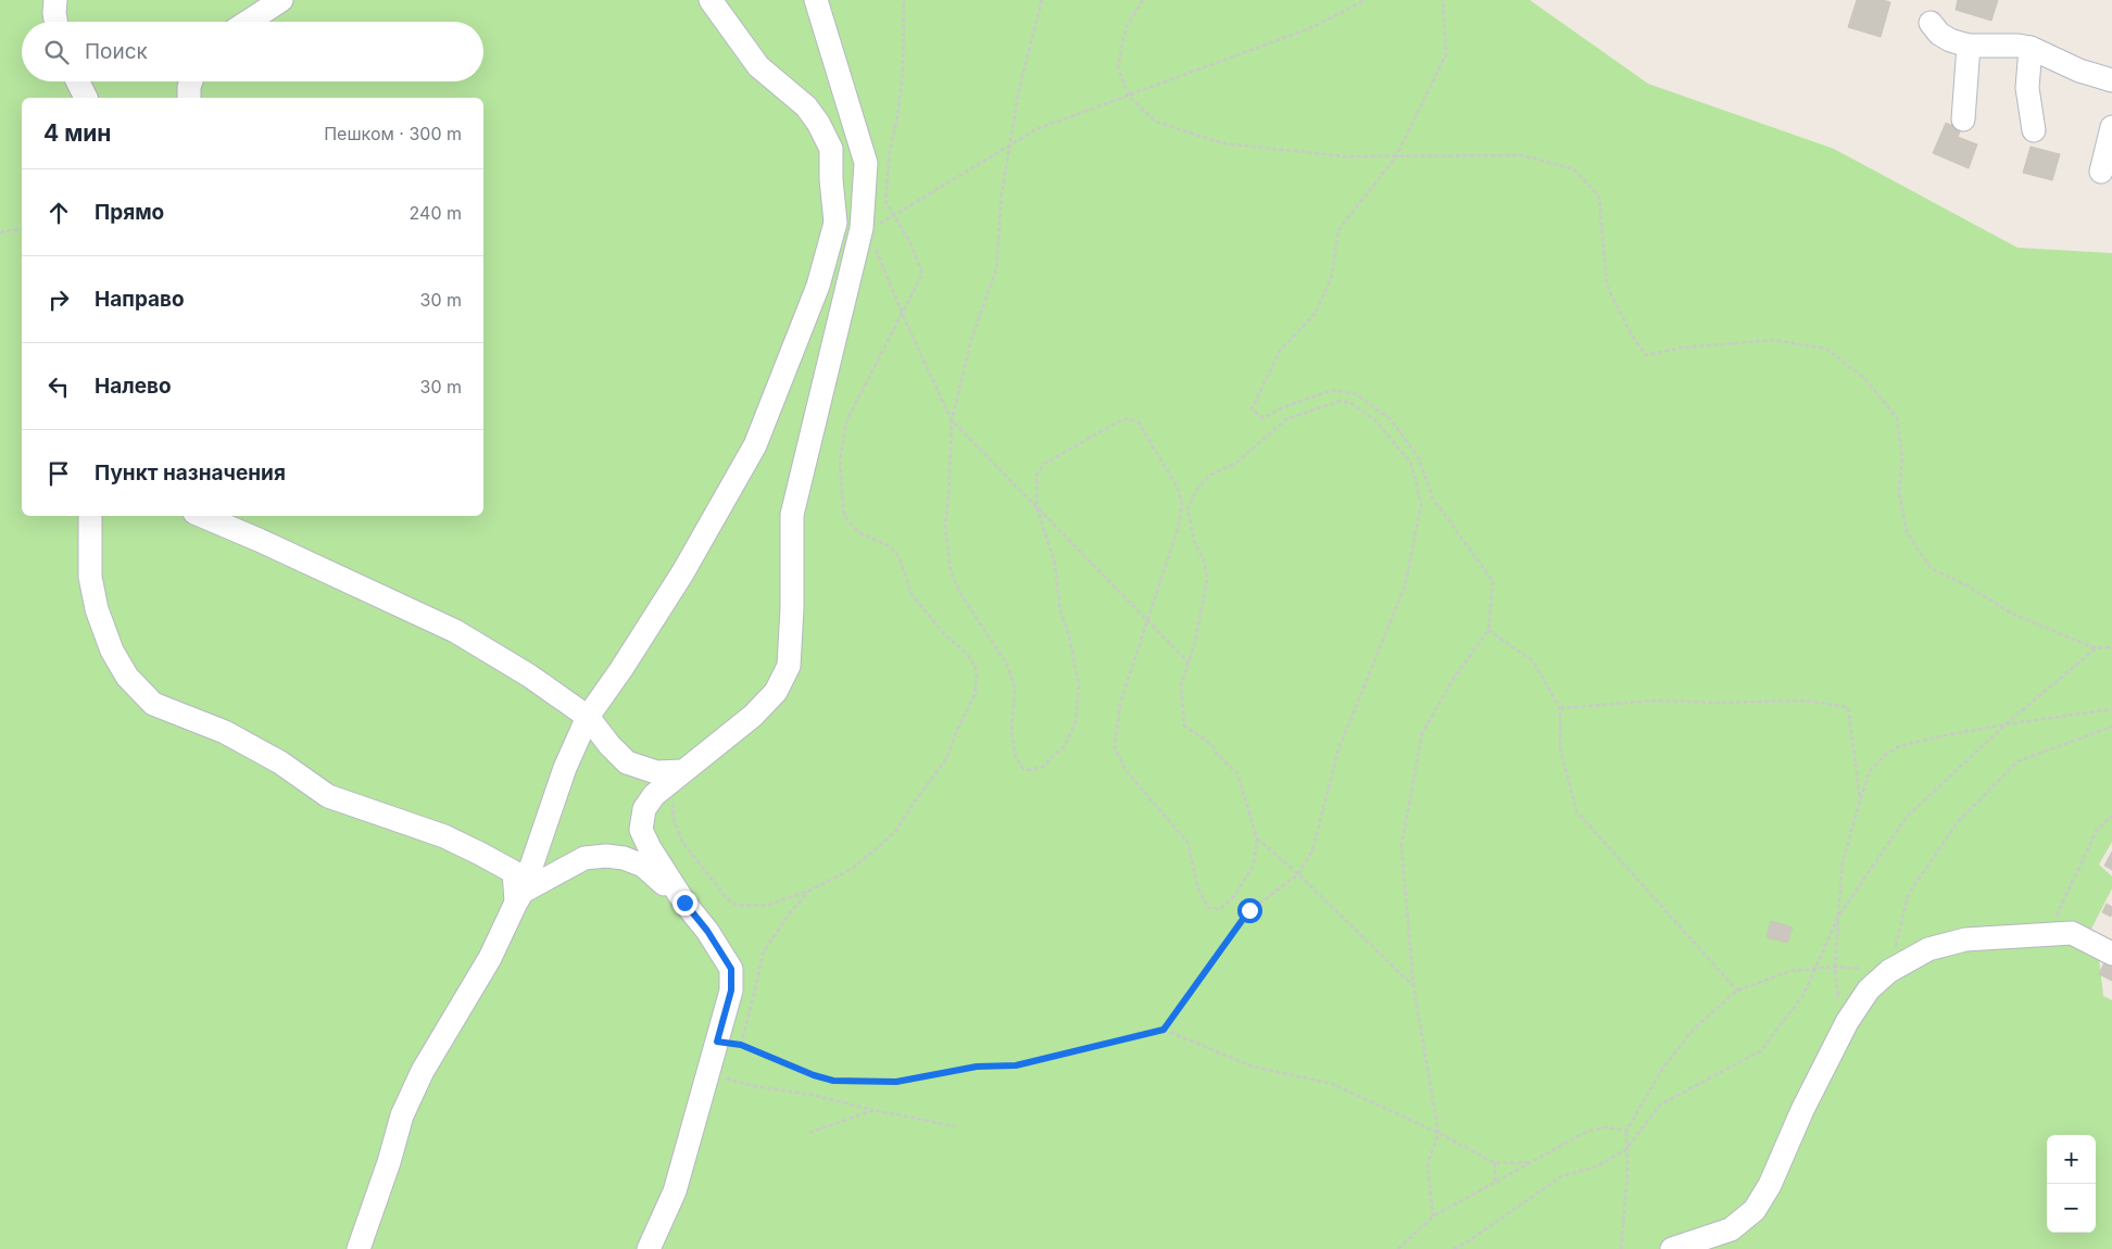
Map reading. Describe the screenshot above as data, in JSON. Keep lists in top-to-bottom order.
{
  "page": {
    "search": "Поиск",
    "heading": ["4 мин", "Пешком · 300 m"],
    "list": [
      ["Прямо", "240 m"],
      ["Направо", "30 m"],
      ["Налево", "30 m"],
      "Пункт назначения"
    ],
    "map_buttons": ["+", "−"]
  }
}
